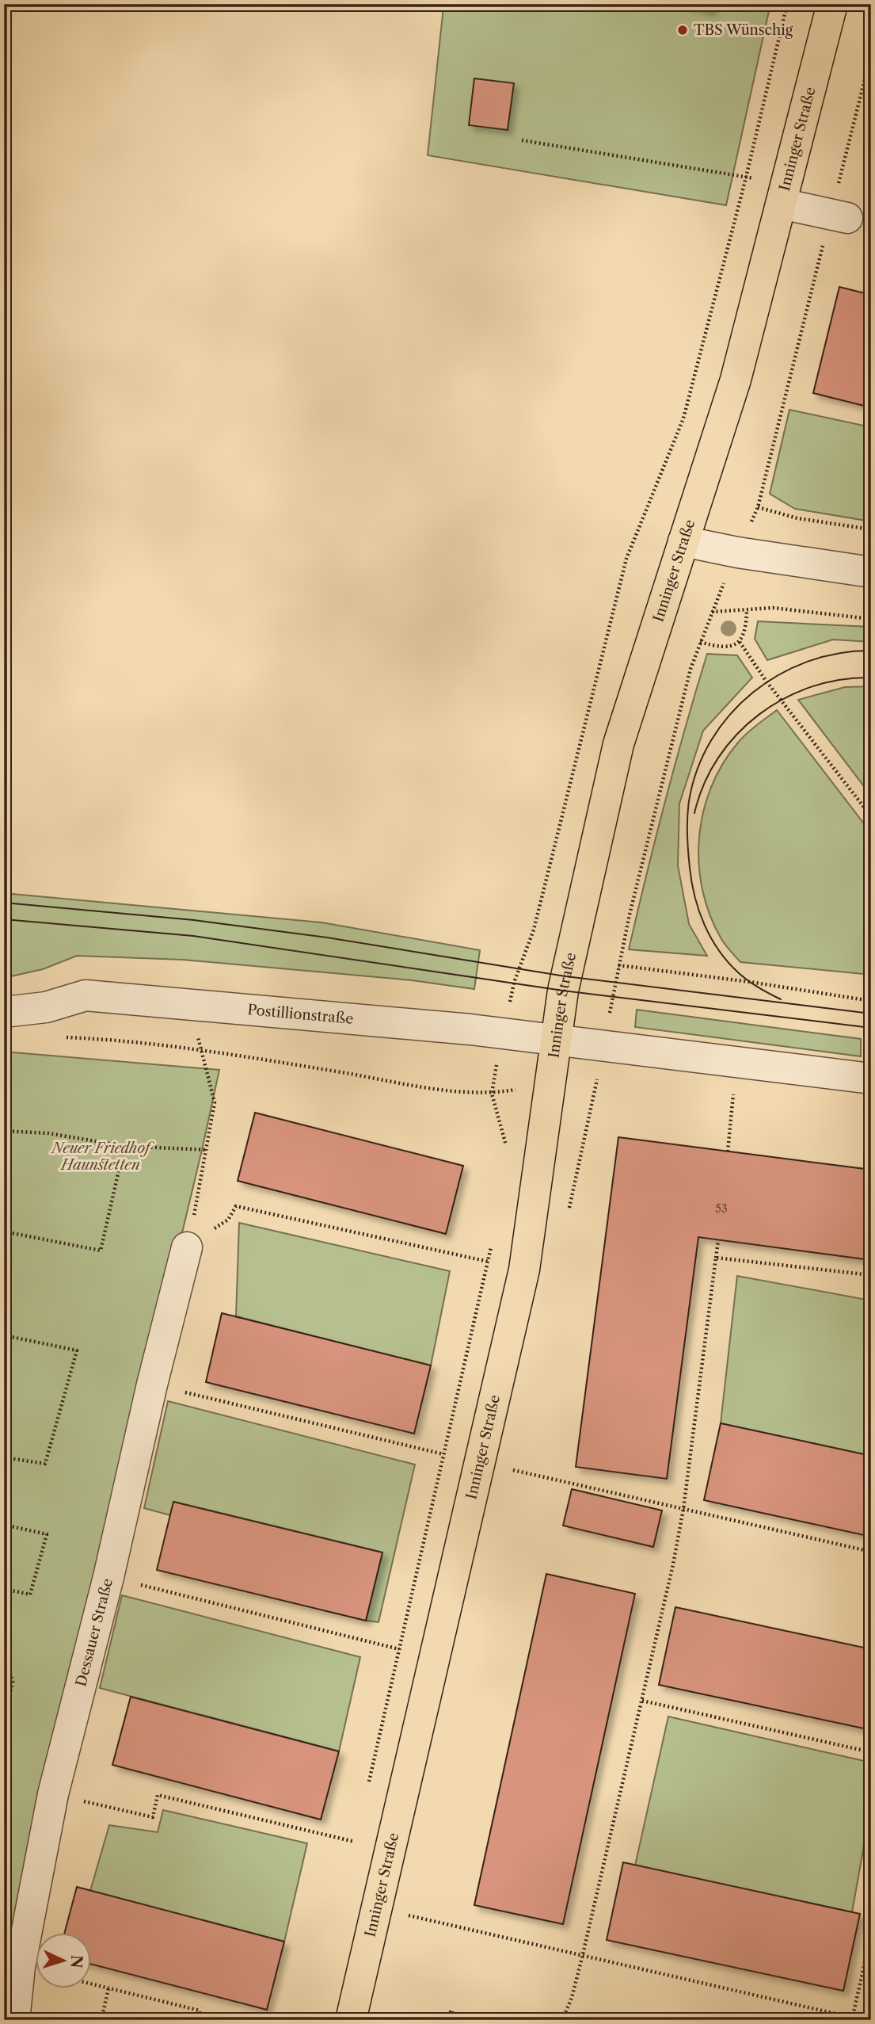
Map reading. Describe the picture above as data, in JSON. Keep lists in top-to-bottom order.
{
  "streets": {
    "main road": ["Inninger Straße"],
    "street": ["Postillionstraße", "Dessauer Straße"]
  },
  "crossings": [
    ["Inninger Straße", "Postillionstraße"]
  ],
  "parks": ["Neuer Friedhof Haunstetten"],
  "places": ["TBS Wünschig"],
  "house_numbers": ["53"],
  "north": "right"
}
